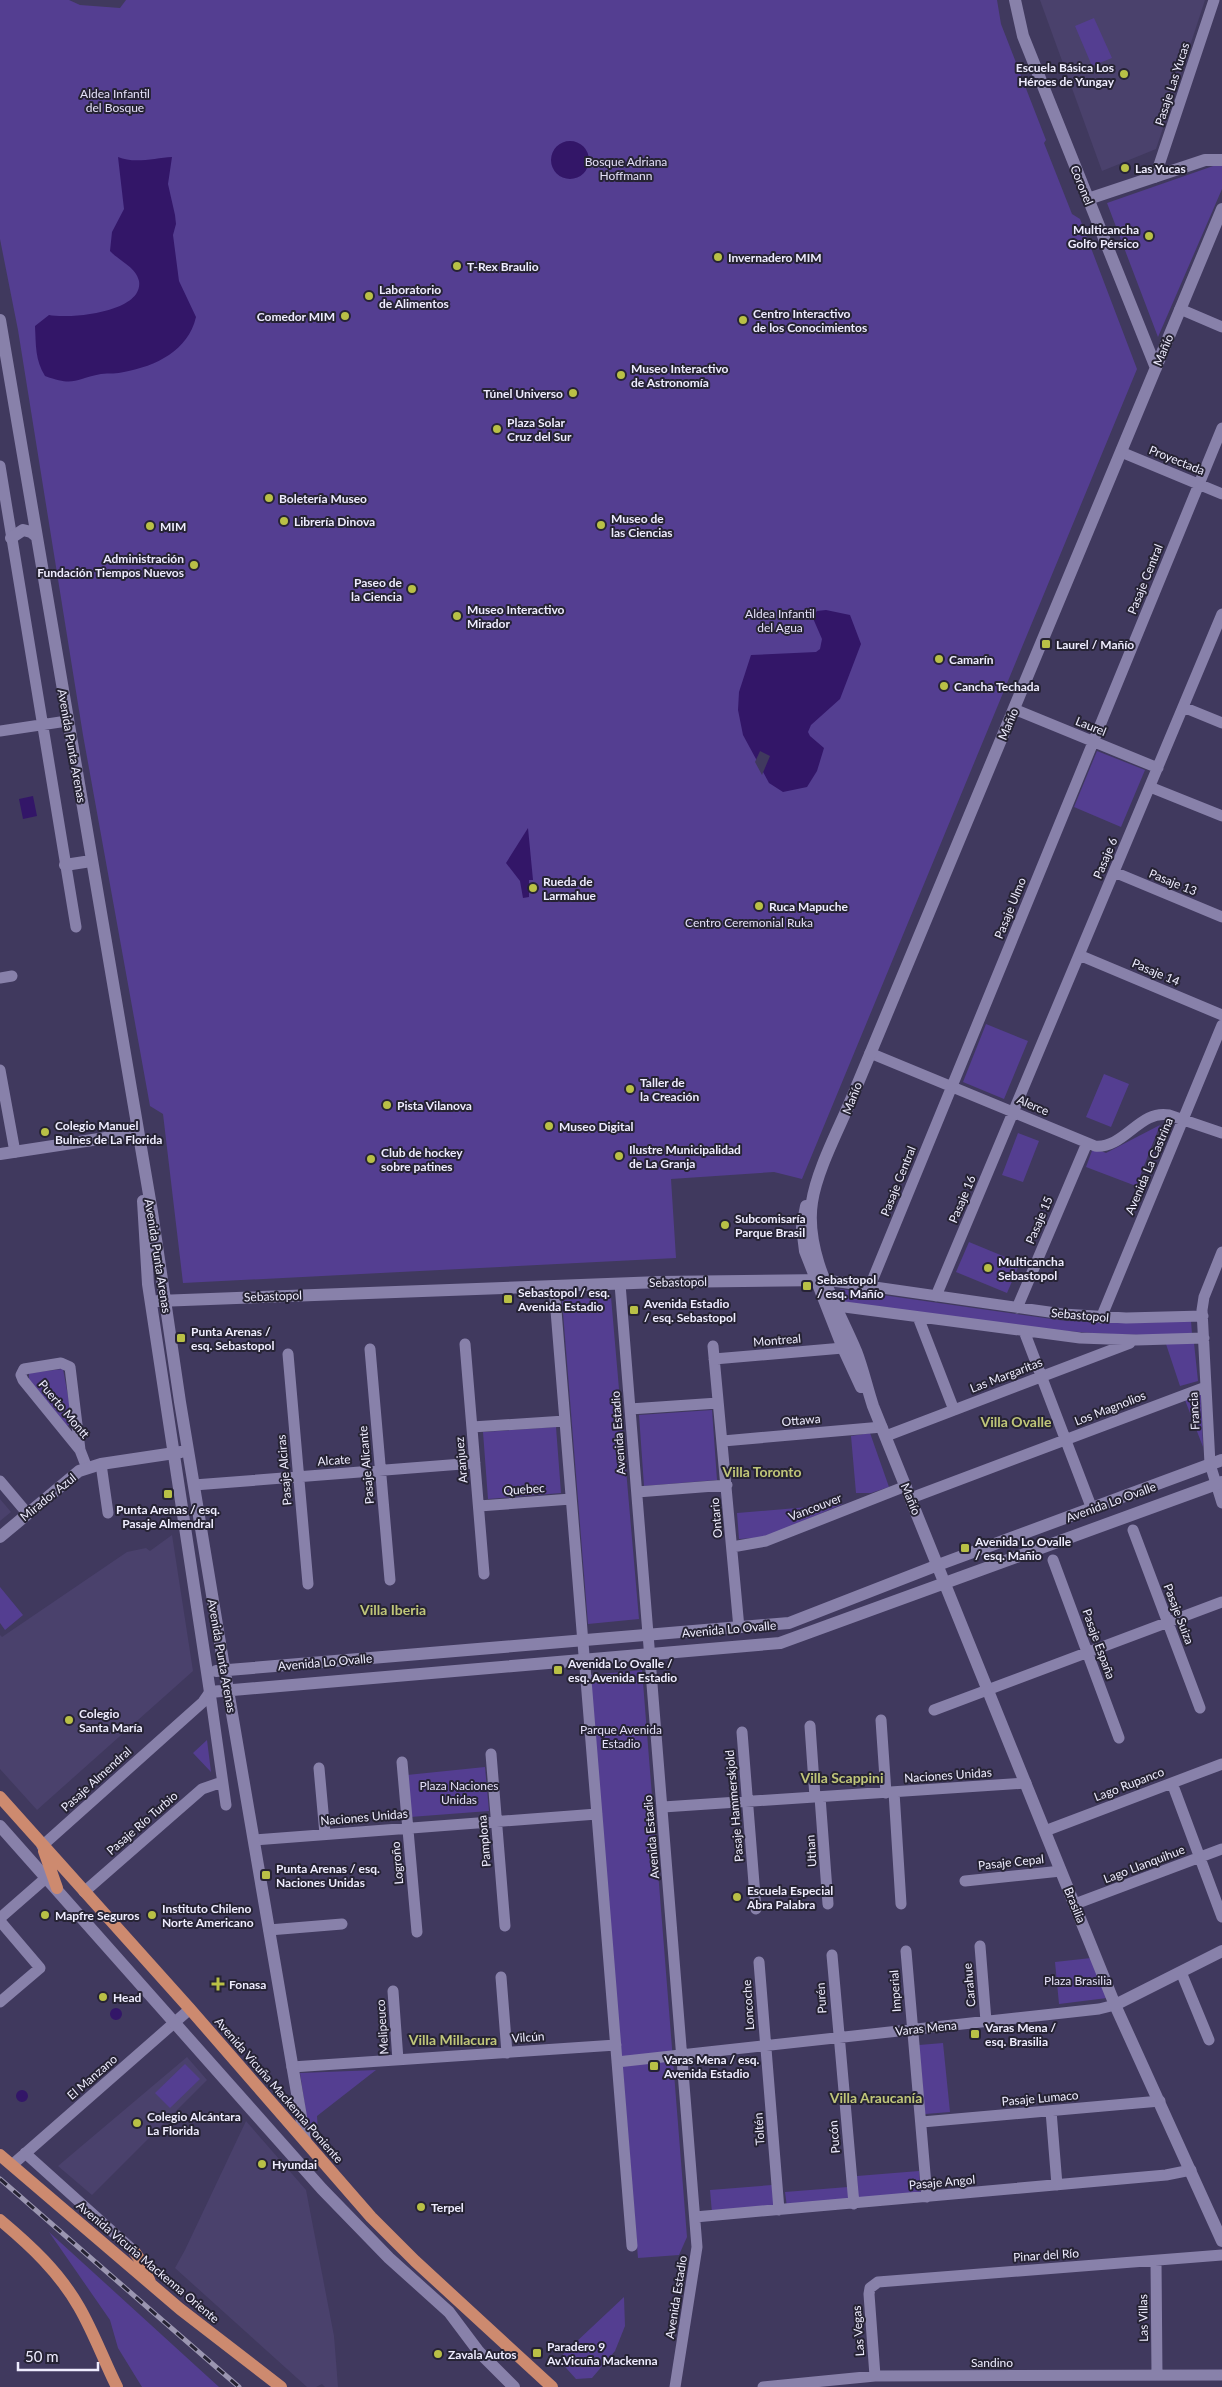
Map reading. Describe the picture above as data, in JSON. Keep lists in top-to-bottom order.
{
  "streets": {
    "main road": [
      "Coronel",
      "Mañío",
      "Avenida Punta Arenas",
      "Sebastopol",
      "Mirador Azul",
      "Avenida Lo Ovalle",
      "Brasilia",
      "Varas Mena",
      "Avenida Vicuña Mackenna Poniente",
      "Avenida Vicuña Mackenna Oriente"
    ],
    "street": [
      "Pasaje Las Yucas",
      "Proyectada",
      "Pasaje Central",
      "Laurel",
      "Pasaje 6",
      "Pasaje 13",
      "Pasaje Ulmo",
      "Pasaje 14",
      "Alerce",
      "Avenida La Castrina",
      "Pasaje 16",
      "Pasaje 15",
      "Montreal",
      "Las Margaritas",
      "Los Magnolios",
      "Puerto Montt",
      "Francia",
      "Ottawa",
      "Avenida Estadio",
      "Alcate",
      "Aranjuez",
      "Pasaje Alicante",
      "Pasaje Alciras",
      "Quebec",
      "Vancouver",
      "Ontario",
      "Pasaje Suiza",
      "Pasaje España",
      "Naciones Unidas",
      "Pasaje Almendral",
      "Lago Rupanco",
      "Pasaje Hammerskjold",
      "Pasaje Río Turbio",
      "Pamplona",
      "Uthan",
      "Pasaje Cepal",
      "Logroño",
      "Lago Llanquihue",
      "Carahue",
      "Imperial",
      "Purén",
      "Loncoche",
      "Melipeuco",
      "Vilcún",
      "El Manzano",
      "Pasaje Lumaco",
      "Toltén",
      "Pucón",
      "Pasaje Angol",
      "Pinar del Río",
      "Las Villas",
      "Las Vegas",
      "Sandino"
    ]
  },
  "crossings": [
    ["Coronel", "Mañío"],
    ["Mañío", "Proyectada"],
    ["Mañío", "Laurel"],
    ["Mañío", "Alerce"],
    ["Mañío", "Sebastopol"],
    ["Mañío", "Montreal"],
    ["Mañío", "Las Margaritas"],
    ["Mañío", "Los Magnolios"],
    ["Mañío", "Ottawa"],
    ["Mañío", "Avenida Lo Ovalle"],
    ["Mañío", "Vancouver"],
    ["Mañío", "Brasilia"],
    ["Proyectada", "Pasaje Central"],
    ["Pasaje Central", "Laurel"],
    ["Pasaje Central", "Pasaje Ulmo"],
    ["Pasaje Central", "Alerce"],
    ["Pasaje Central", "Sebastopol"],
    ["Laurel", "Pasaje 6"],
    ["Laurel", "Pasaje Ulmo"],
    ["Avenida Punta Arenas", "Sebastopol"],
    ["Avenida Punta Arenas", "Alcate"],
    ["Avenida Punta Arenas", "Mirador Azul"],
    ["Avenida Punta Arenas", "Avenida Lo Ovalle"],
    ["Avenida Punta Arenas", "Naciones Unidas"],
    ["Avenida Punta Arenas", "Pasaje Almendral"],
    ["Avenida Punta Arenas", "Pasaje Río Turbio"],
    ["Avenida Punta Arenas", "Vilcún"],
    ["Avenida Punta Arenas", "Avenida Vicuña Mackenna Poniente"],
    ["Pasaje 6", "Pasaje 13"],
    ["Pasaje 6", "Pasaje 14"],
    ["Pasaje 6", "Alerce"],
    ["Pasaje 6", "Pasaje 16"],
    ["Pasaje Ulmo", "Alerce"],
    ["Alerce", "Avenida La Castrina"],
    ["Alerce", "Pasaje 16"],
    ["Alerce", "Pasaje 15"],
    ["Avenida La Castrina", "Sebastopol"],
    ["Pasaje 16", "Sebastopol"],
    ["Pasaje 15", "Sebastopol"],
    ["Sebastopol", "Las Margaritas"],
    ["Sebastopol", "Francia"],
    ["Sebastopol", "Avenida Estadio"],
    ["Montreal", "Ontario"],
    ["Las Margaritas", "Ottawa"],
    ["Los Magnolios", "Francia"],
    ["Los Magnolios", "Vancouver"],
    ["Puerto Montt", "Mirador Azul"],
    ["Francia", "Avenida Lo Ovalle"],
    ["Ottawa", "Ontario"],
    ["Avenida Estadio", "Avenida Lo Ovalle"],
    ["Avenida Estadio", "Naciones Unidas"],
    ["Avenida Estadio", "Varas Mena"],
    ["Avenida Estadio", "Pasaje Angol"],
    ["Alcate", "Aranjuez"],
    ["Alcate", "Pasaje Alicante"],
    ["Alcate", "Pasaje Alciras"],
    ["Aranjuez", "Quebec"],
    ["Avenida Lo Ovalle", "Ontario"],
    ["Avenida Lo Ovalle", "Pasaje Almendral"],
    ["Avenida Lo Ovalle", "Brasilia"],
    ["Vancouver", "Ontario"],
    ["Naciones Unidas", "Pasaje Hammerskjold"],
    ["Naciones Unidas", "Pamplona"],
    ["Naciones Unidas", "Uthan"],
    ["Naciones Unidas", "Logroño"],
    ["Naciones Unidas", "Brasilia"],
    ["Pasaje Almendral", "Avenida Vicuña Mackenna Poniente"],
    ["Lago Rupanco", "Brasilia"],
    ["Pasaje Río Turbio", "Avenida Vicuña Mackenna Poniente"],
    ["Pasaje Cepal", "Brasilia"],
    ["Lago Llanquihue", "Brasilia"],
    ["Brasilia", "Varas Mena"],
    ["Brasilia", "Pasaje Lumaco"],
    ["Brasilia", "Pasaje Angol"],
    ["Carahue", "Varas Mena"],
    ["Imperial", "Varas Mena"],
    ["Imperial", "Pasaje Lumaco"],
    ["Imperial", "Pasaje Angol"],
    ["Purén", "Varas Mena"],
    ["Purén", "Pucón"],
    ["Loncoche", "Varas Mena"],
    ["Loncoche", "Toltén"],
    ["Melipeuco", "Vilcún"],
    ["Varas Mena", "Toltén"],
    ["Varas Mena", "Pucón"],
    ["El Manzano", "Avenida Vicuña Mackenna Poniente"],
    ["El Manzano", "Avenida Vicuña Mackenna Oriente"],
    ["Toltén", "Pasaje Angol"],
    ["Pucón", "Pasaje Angol"],
    ["Pinar del Río", "Las Villas"],
    ["Pinar del Río", "Las Vegas"],
    ["Las Villas", "Sandino"],
    ["Las Vegas", "Sandino"]
  ],
  "districts": [
    "Villa Ovalle",
    "Villa Toronto",
    "Villa Iberia",
    "Villa Scappini",
    "Villa Millacura",
    "Villa Araucanía"
  ],
  "parks": [
    "Aldea Infantil del Bosque",
    "Bosque Adriana Hoffmann",
    "Aldea Infantil del Agua",
    "Centro Ceremonial Ruka",
    "Parque Avenida Estadio",
    "Plaza Naciones Unidas",
    "Plaza Brasilia"
  ],
  "places": {
    "other": [
      "Escuela Básica Los Héroes de Yungay",
      "Las Yucas",
      "Multicancha Golfo Pérsico",
      "Invernadero MIM",
      "T-Rex Braulio",
      "Laboratorio de Alimentos",
      "Comedor MIM",
      "Centro Interactivo de los Conocimientos",
      "Museo Interactivo de Astronomía",
      "Túnel Universo",
      "Plaza Solar Cruz del Sur",
      "Boletería Museo",
      "Librería Dinova",
      "Museo de las Ciencias",
      "MIM",
      "Administración Fundación Tiempos Nuevos",
      "Paseo de la Ciencia",
      "Museo Interactivo Mirador",
      "Camarín",
      "Cancha Techada",
      "Rueda de Larmahue",
      "Ruca Mapuche",
      "Taller de la Creación",
      "Pista Vilanova",
      "Museo Digital",
      "Colegio Manuel Bulnes de La Florida",
      "Ilustre Municipalidad de La Granja",
      "Club de hockey sobre patines",
      "Subcomisaría Parque Brasil",
      "Multicancha Sebastopol",
      "Colegio Santa María",
      "Escuela Especial Abra Palabra",
      "Mapfre Seguros",
      "Instituto Chileno Norte Americano",
      "Head",
      "Colegio Alcántara La Florida",
      "Hyundai",
      "Terpel",
      "Zavala Autos"
    ],
    "transit": [
      "Laurel / Mañío",
      "Sebastopol / esq. Mañío",
      "Sebastopol / esq. Avenida Estadio",
      "Avenida Estadio / esq. Sebastopol",
      "Punta Arenas / esq. Sebastopol",
      "Punta Arenas / esq. Pasaje Almendral",
      "Avenida Lo Ovalle / esq. Mañio",
      "Avenida Lo Ovalle / esq. Avenida Estadio",
      "Punta Arenas / esq. Naciones Unidas",
      "Varas Mena / esq. Brasilia",
      "Varas Mena / esq. Avenida Estadio",
      "Paradero 9 Av.Vicuña Mackenna"
    ],
    "health": ["Fonasa"]
  },
  "scale_bar": "50 m"
}
